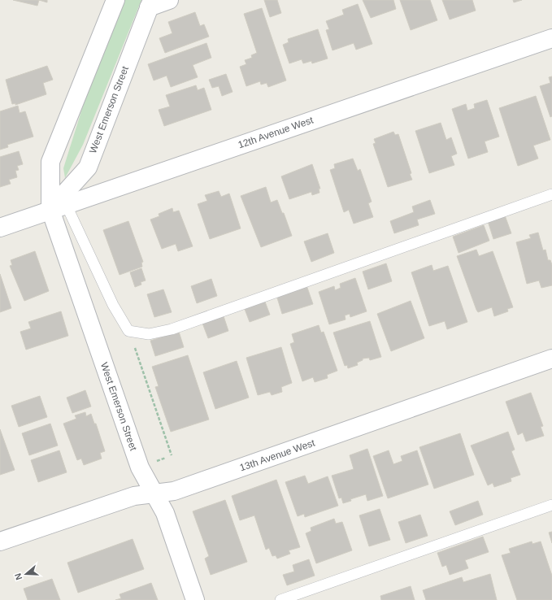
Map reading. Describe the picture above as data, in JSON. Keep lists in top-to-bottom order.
{
  "streets": {
    "street": ["West Emerson Street", "12th Avenue West", "13th Avenue West"]
  },
  "crossings": [
    ["West Emerson Street", "12th Avenue West"],
    ["West Emerson Street", "13th Avenue West"]
  ],
  "north": "left"
}
